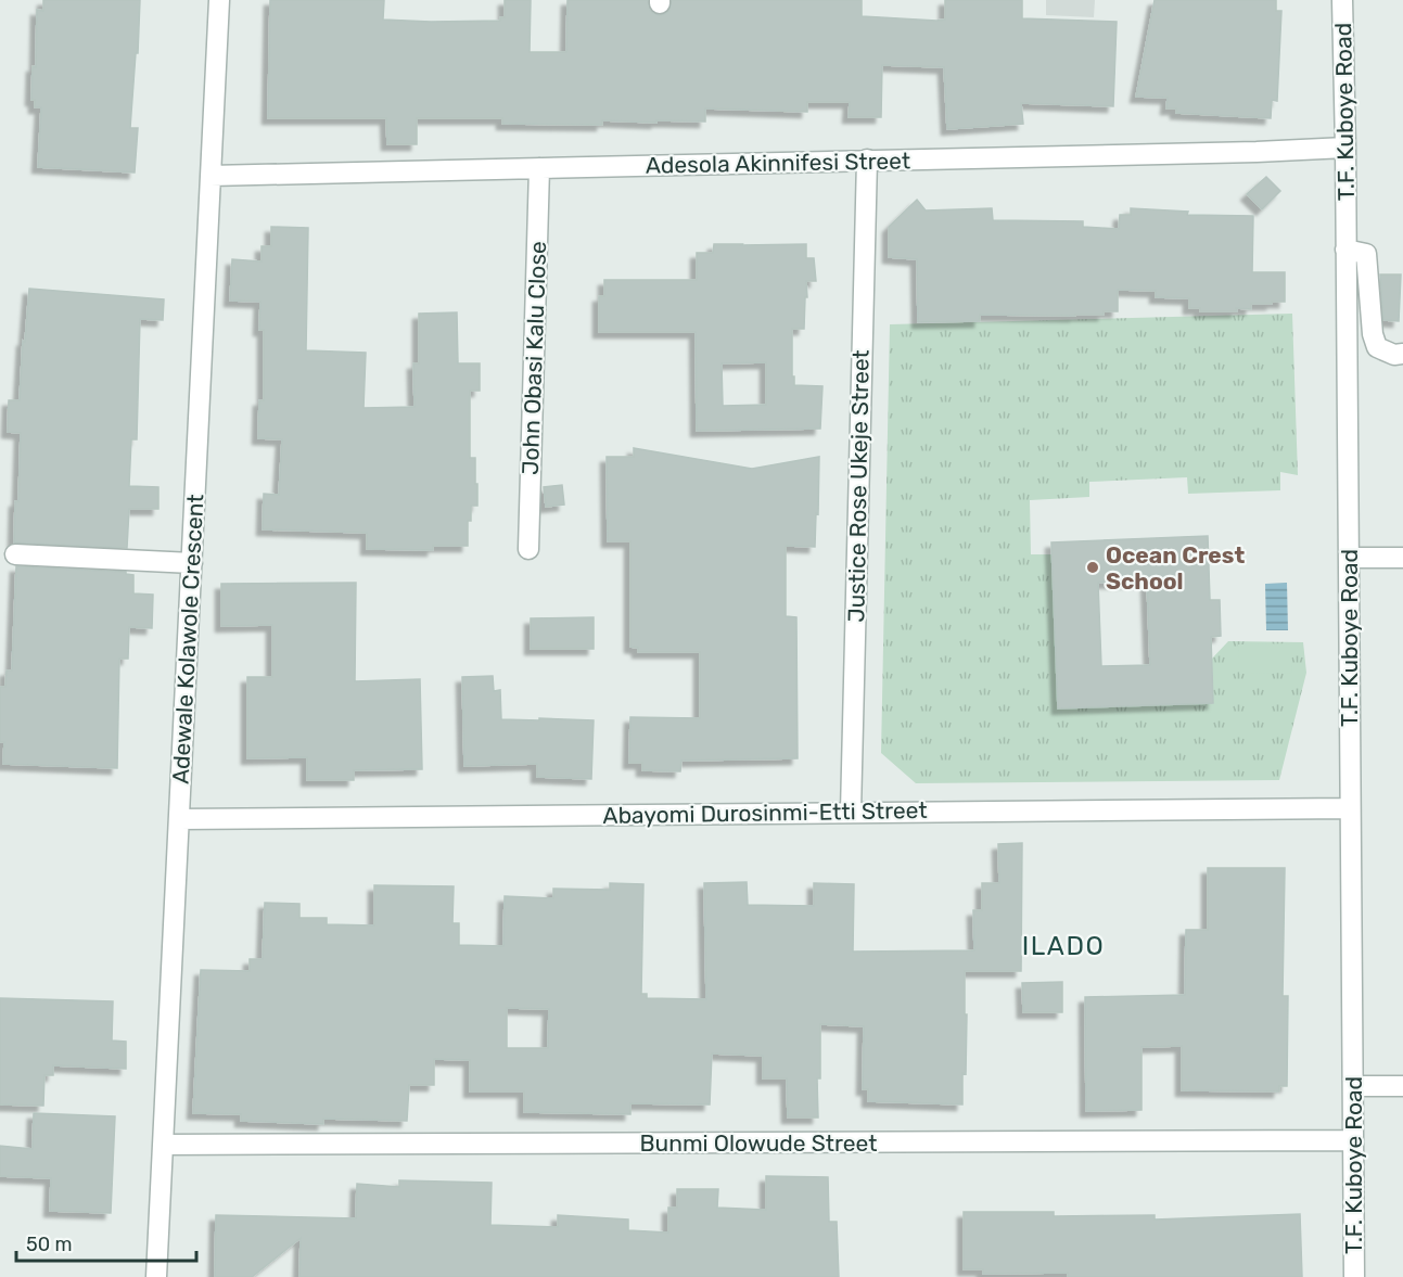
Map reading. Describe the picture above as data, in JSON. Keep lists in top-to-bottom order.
{
  "streets": {
    "street": [
      "T.F. Kuboye Road",
      "Adesola Akinnifesi Street",
      "John Obasi Kalu Close",
      "Justice Rose Ukeje Street",
      "Adewale Kolawole Crescent",
      "Abayomi Durosinmi-Etti Street",
      "Bunmi Olowude Street"
    ]
  },
  "crossings": [
    ["T.F. Kuboye Road", "Adesola Akinnifesi Street"],
    ["T.F. Kuboye Road", "Abayomi Durosinmi-Etti Street"],
    ["T.F. Kuboye Road", "Bunmi Olowude Street"],
    ["Adesola Akinnifesi Street", "John Obasi Kalu Close"],
    ["Adesola Akinnifesi Street", "Justice Rose Ukeje Street"],
    ["Adesola Akinnifesi Street", "Adewale Kolawole Crescent"],
    ["Justice Rose Ukeje Street", "Abayomi Durosinmi-Etti Street"],
    ["Adewale Kolawole Crescent", "Abayomi Durosinmi-Etti Street"],
    ["Adewale Kolawole Crescent", "Bunmi Olowude Street"]
  ],
  "districts": ["ILADO"],
  "places": ["Ocean Crest School"],
  "scale_bar": "50 m"
}
